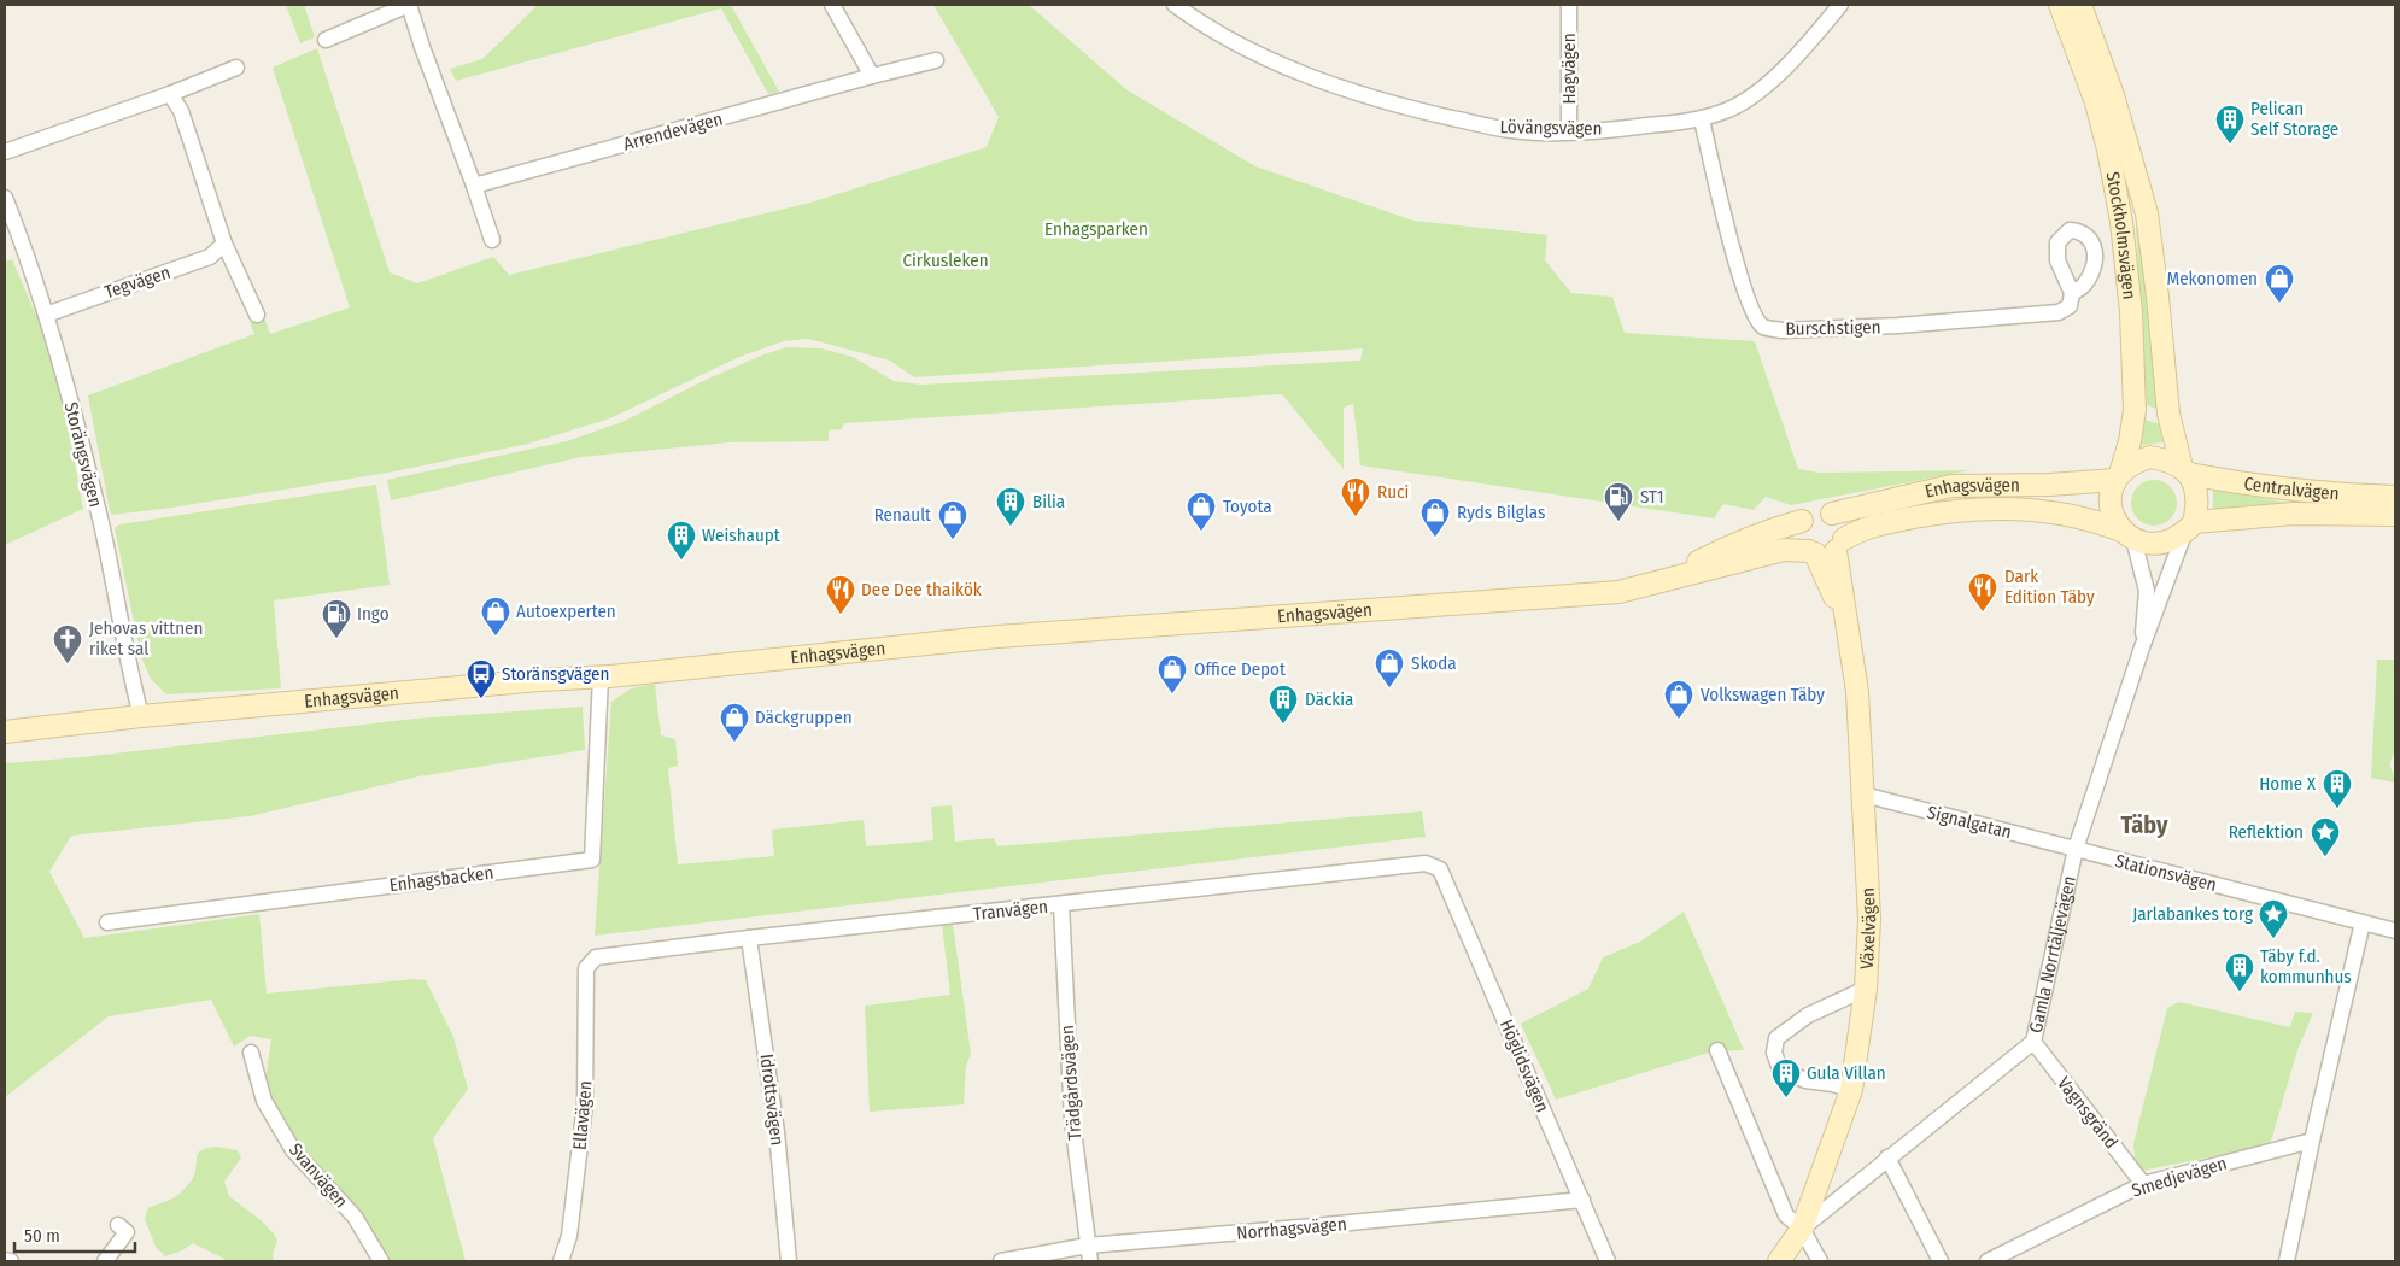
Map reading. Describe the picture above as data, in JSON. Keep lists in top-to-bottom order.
{
  "streets": {
    "street": [
      "Hagvägen",
      "Lövängsvägen",
      "Arrendevägen",
      "Stockholmsvägen",
      "Tegvägen",
      "Burschstigen",
      "Storängsvägen",
      "Centralvägen",
      "Enhagsvägen",
      "Signalgatan",
      "Stationsvägen",
      "Enhagsbacken",
      "Tranvägen",
      "Växelvägen",
      "Gamla Norrtäljevägen",
      "Höglidsvägen",
      "Trädgårdsvägen",
      "Idrottsvägen",
      "Vagnsgränd",
      "Ellavägen",
      "Svanvägen",
      "Smedjevägen",
      "Norrhagsvägen"
    ]
  },
  "crossings": [
    ["Hagvägen", "Lövängsvägen"],
    ["Lövängsvägen", "Burschstigen"],
    ["Stockholmsvägen", "Centralvägen"],
    ["Stockholmsvägen", "Enhagsvägen"],
    ["Stockholmsvägen", "Gamla Norrtäljevägen"],
    ["Tegvägen", "Storängsvägen"],
    ["Storängsvägen", "Enhagsvägen"],
    ["Centralvägen", "Enhagsvägen"],
    ["Centralvägen", "Gamla Norrtäljevägen"],
    ["Enhagsvägen", "Enhagsbacken"],
    ["Enhagsvägen", "Växelvägen"],
    ["Enhagsvägen", "Gamla Norrtäljevägen"],
    ["Signalgatan", "Stationsvägen"],
    ["Signalgatan", "Växelvägen"],
    ["Signalgatan", "Gamla Norrtäljevägen"],
    ["Stationsvägen", "Gamla Norrtäljevägen"],
    ["Tranvägen", "Höglidsvägen"],
    ["Tranvägen", "Trädgårdsvägen"],
    ["Tranvägen", "Idrottsvägen"],
    ["Tranvägen", "Ellavägen"],
    ["Växelvägen", "Gamla Norrtäljevägen"],
    ["Gamla Norrtäljevägen", "Vagnsgränd"],
    ["Höglidsvägen", "Norrhagsvägen"],
    ["Trädgårdsvägen", "Norrhagsvägen"],
    ["Vagnsgränd", "Smedjevägen"]
  ],
  "districts": ["Täby"],
  "parks": ["Enhagsparken", "Cirkusleken"],
  "places": {
    "building": [
      "Pelican Self Storage",
      "Bilia",
      "Weishaupt",
      "Däckia",
      "Home X",
      "Täby f.d. kommunhus",
      "Gula Villan"
    ],
    "shop": [
      "Mekonomen",
      "Toyota",
      "Ryds Bilglas",
      "Renault",
      "Autoexperten",
      "Skoda",
      "Office Depot",
      "Volkswagen Täby",
      "Däckgruppen"
    ],
    "restaurant": ["Ruci", "Dark Edition Täby", "Dee Dee thaikök"],
    "fuel station": ["ST1", "Ingo"],
    "church": ["Jehovas vittnen riket sal"],
    "bus stop": ["Storänsgvägen"],
    "place": ["Reflektion", "Jarlabankes torg"]
  },
  "scale_bar": "50 m"
}
